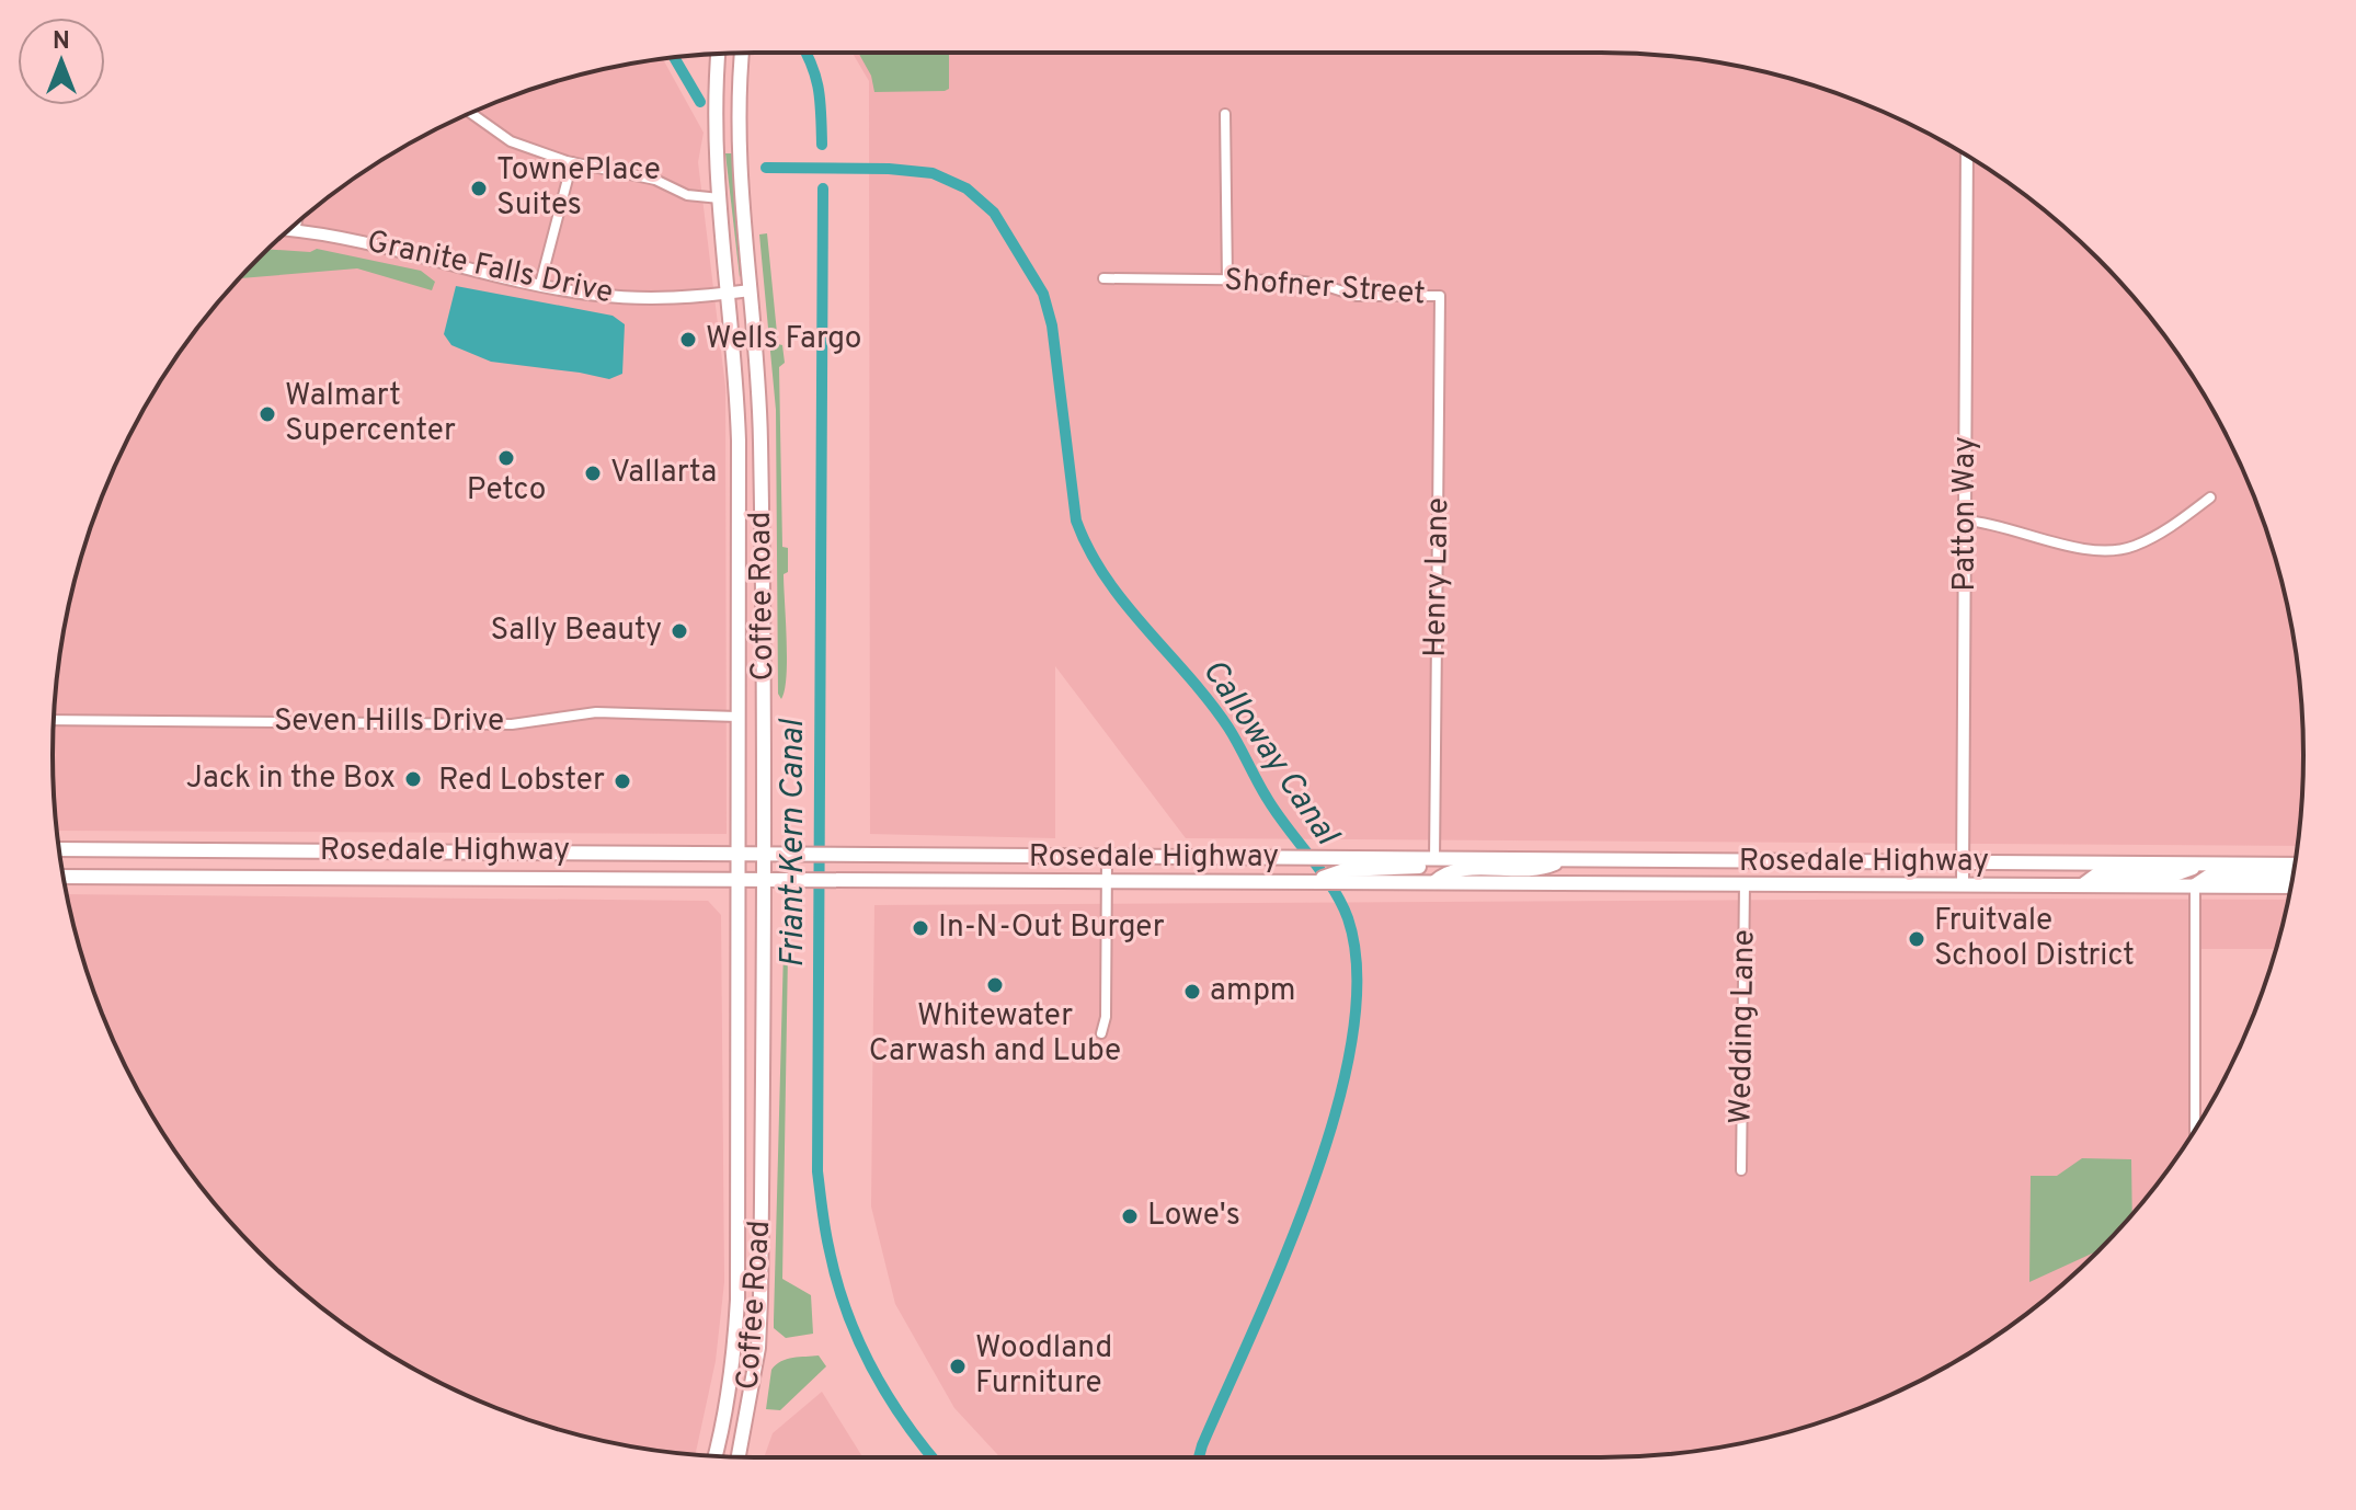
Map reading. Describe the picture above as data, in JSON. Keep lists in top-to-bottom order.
{
  "streets": {
    "main road": ["Coffee Road", "Rosedale Highway"],
    "street": [
      "Granite Falls Drive",
      "Shofner Street",
      "Patton Way",
      "Henry Lane",
      "Seven Hills Drive",
      "Wedding Lane"
    ]
  },
  "crossings": [
    ["Granite Falls Drive", "Coffee Road"],
    ["Shofner Street", "Henry Lane"],
    ["Patton Way", "Rosedale Highway"],
    ["Henry Lane", "Rosedale Highway"],
    ["Coffee Road", "Seven Hills Drive"],
    ["Coffee Road", "Rosedale Highway"],
    ["Rosedale Highway", "Wedding Lane"]
  ],
  "water": ["Calloway Canal", "Friant-Kern Canal"],
  "places": [
    "TownePlace Suites",
    "Wells Fargo",
    "Walmart Supercenter",
    "Petco",
    "Vallarta",
    "Sally Beauty",
    "Jack in the Box",
    "Red Lobster",
    "In-N-Out Burger",
    "Fruitvale School District",
    "Whitewater Carwash and Lube",
    "ampm",
    "Lowe's",
    "Woodland Furniture"
  ],
  "north": "top"
}
